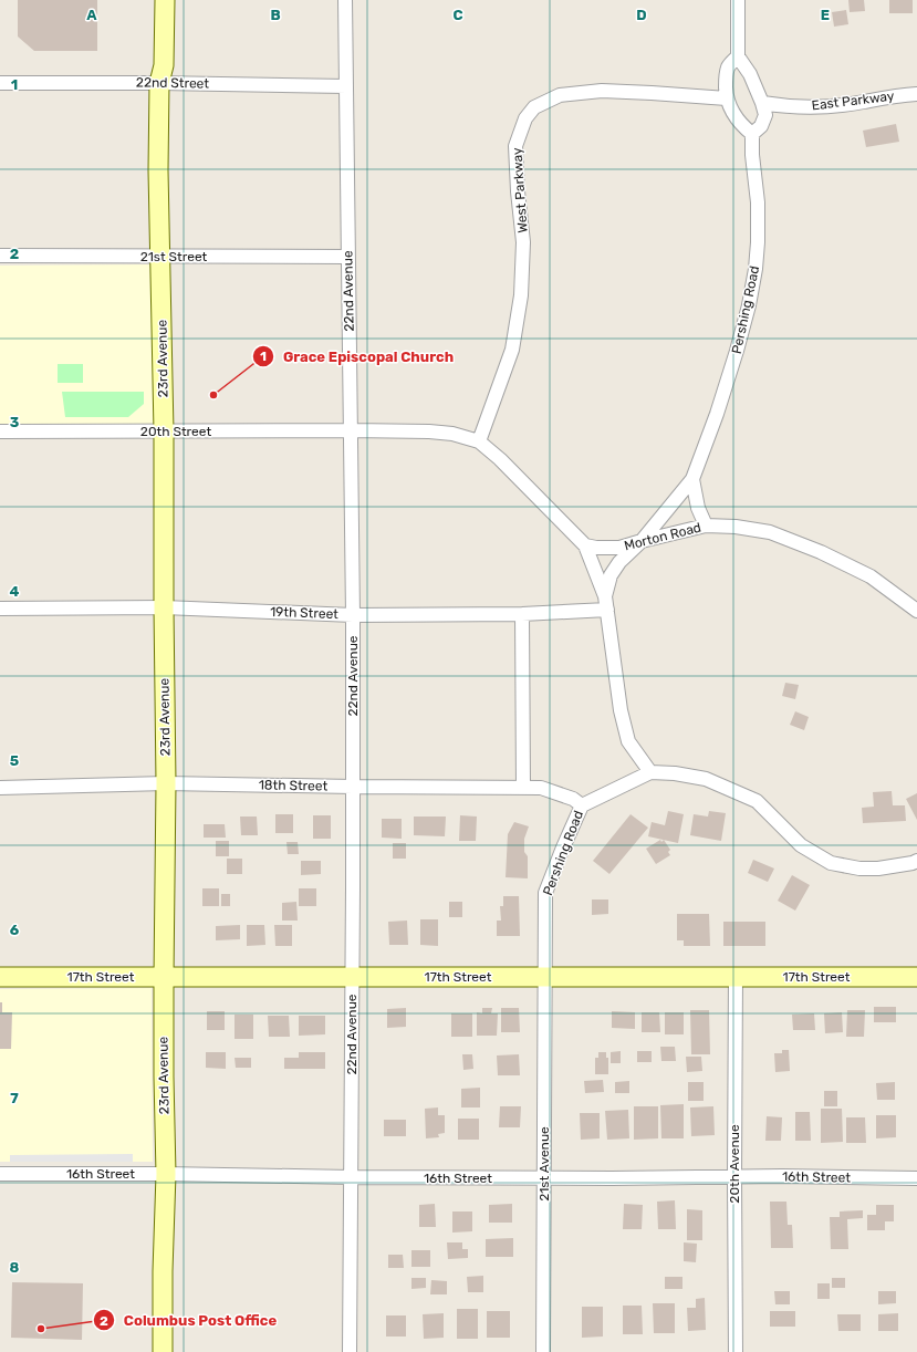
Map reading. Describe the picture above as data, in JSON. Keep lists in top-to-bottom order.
{
  "streets": {
    "main road": ["23rd Avenue", "17th Street"],
    "street": [
      "22nd Street",
      "East Parkway",
      "West Parkway",
      "21st Street",
      "22nd Avenue",
      "Pershing Road",
      "20th Street",
      "Morton Road",
      "19th Street",
      "18th Street",
      "21st Avenue",
      "20th Avenue",
      "16th Street"
    ]
  },
  "crossings": [
    ["22nd Street", "22nd Avenue"],
    ["22nd Street", "23rd Avenue"],
    ["21st Street", "22nd Avenue"],
    ["21st Street", "23rd Avenue"],
    ["22nd Avenue", "20th Street"],
    ["22nd Avenue", "19th Street"],
    ["22nd Avenue", "18th Street"],
    ["22nd Avenue", "17th Street"],
    ["22nd Avenue", "16th Street"],
    ["Pershing Road", "Morton Road"],
    ["Pershing Road", "19th Street"],
    ["Pershing Road", "18th Street"],
    ["Pershing Road", "17th Street"],
    ["Pershing Road", "21st Avenue"],
    ["23rd Avenue", "20th Street"],
    ["23rd Avenue", "19th Street"],
    ["23rd Avenue", "18th Street"],
    ["23rd Avenue", "17th Street"],
    ["23rd Avenue", "16th Street"],
    ["17th Street", "21st Avenue"],
    ["17th Street", "20th Avenue"],
    ["21st Avenue", "16th Street"],
    ["20th Avenue", "16th Street"]
  ],
  "places": ["Grace Episcopal Church", "Columbus Post Office"],
  "grid": {
    "columns": [
      "A",
      "B",
      "C",
      "D",
      "E"
    ],
    "rows": [
      "1",
      "2",
      "3",
      "4",
      "5",
      "6",
      "7",
      "8"
    ]
  }
}
